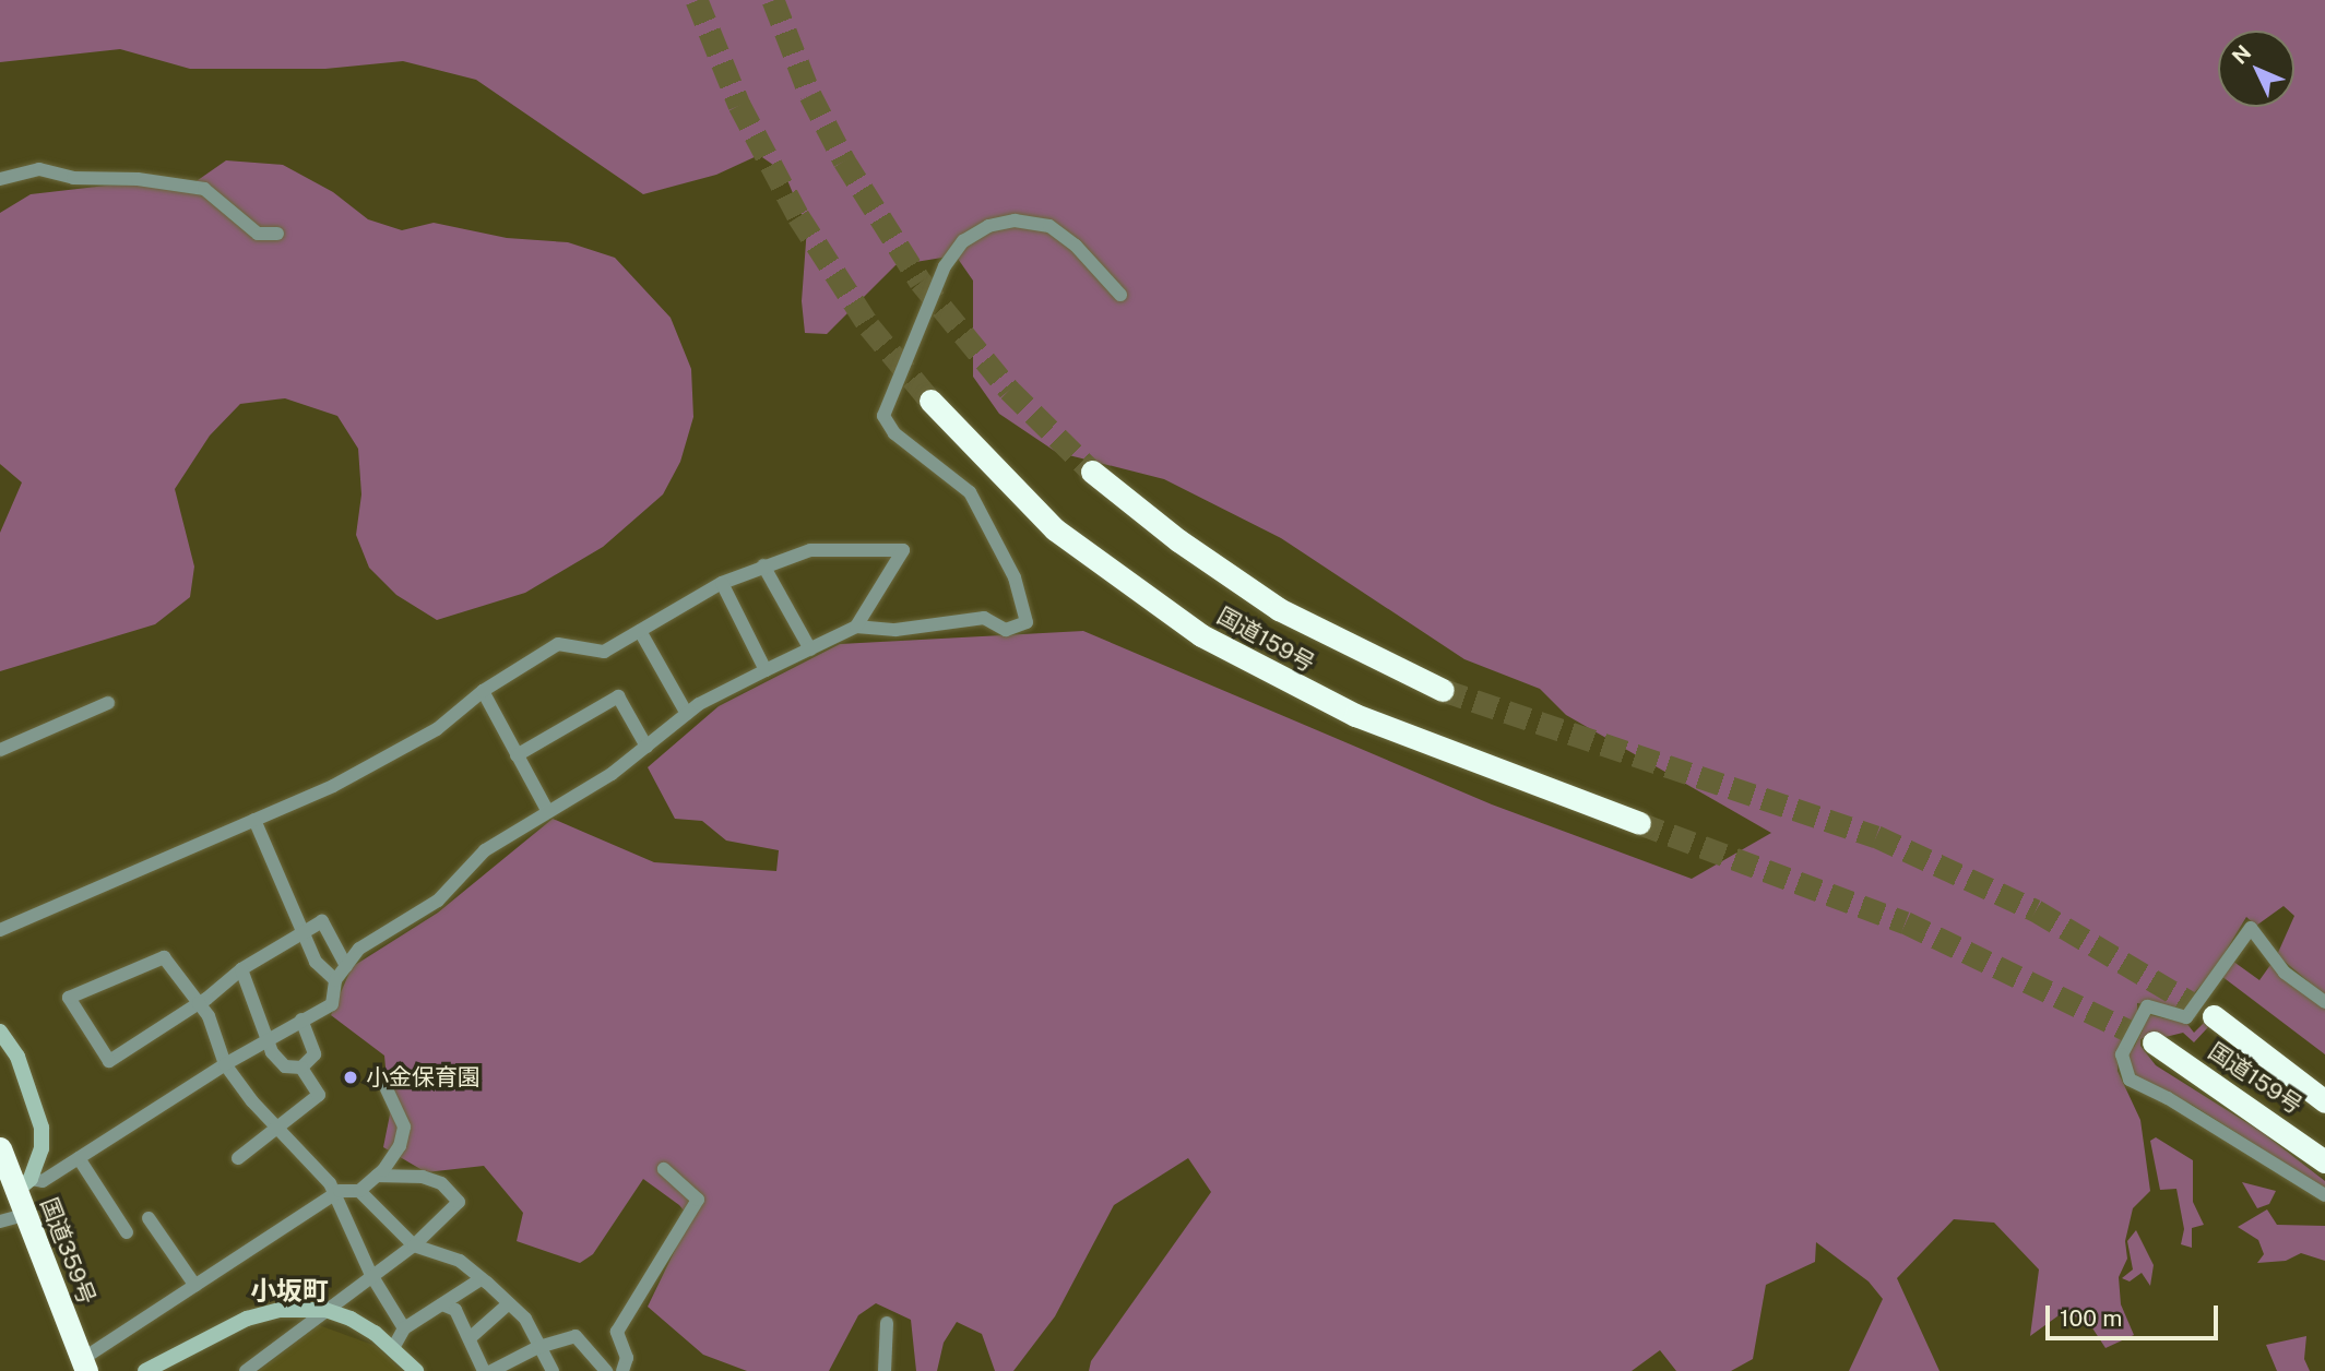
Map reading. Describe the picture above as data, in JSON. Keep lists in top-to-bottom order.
{
  "streets": {
    "highway": ["国道159号", "国道359号"]
  },
  "districts": ["小坂町"],
  "places": ["小金保育園"],
  "scale_bar": "100 m",
  "north": "top left"
}
